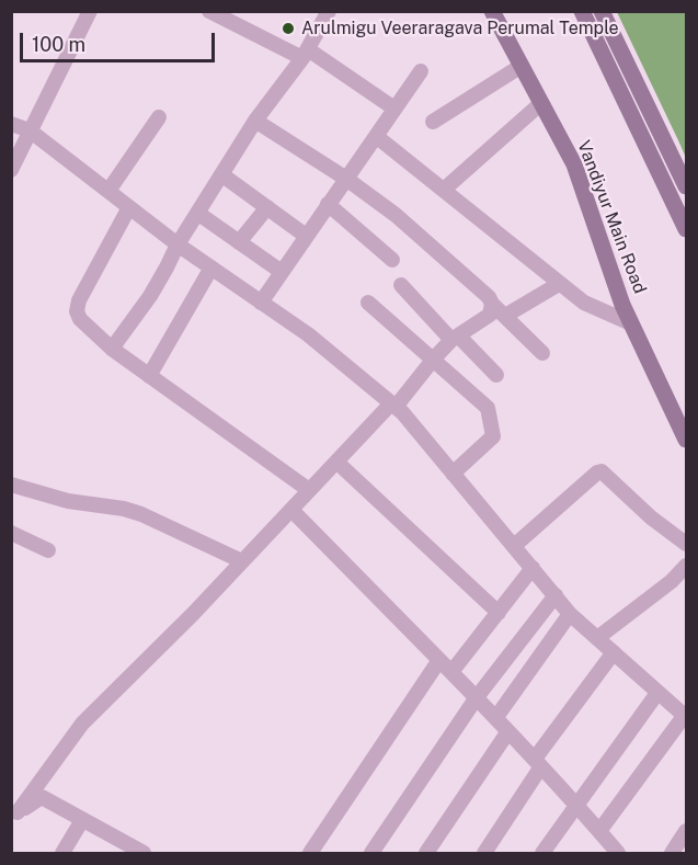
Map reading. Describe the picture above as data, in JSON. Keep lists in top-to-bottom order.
{
  "streets": {
    "street": ["Vandiyur Main Road"]
  },
  "places": ["Arulmigu Veeraragava Perumal Temple"],
  "scale_bar": "100 m"
}
